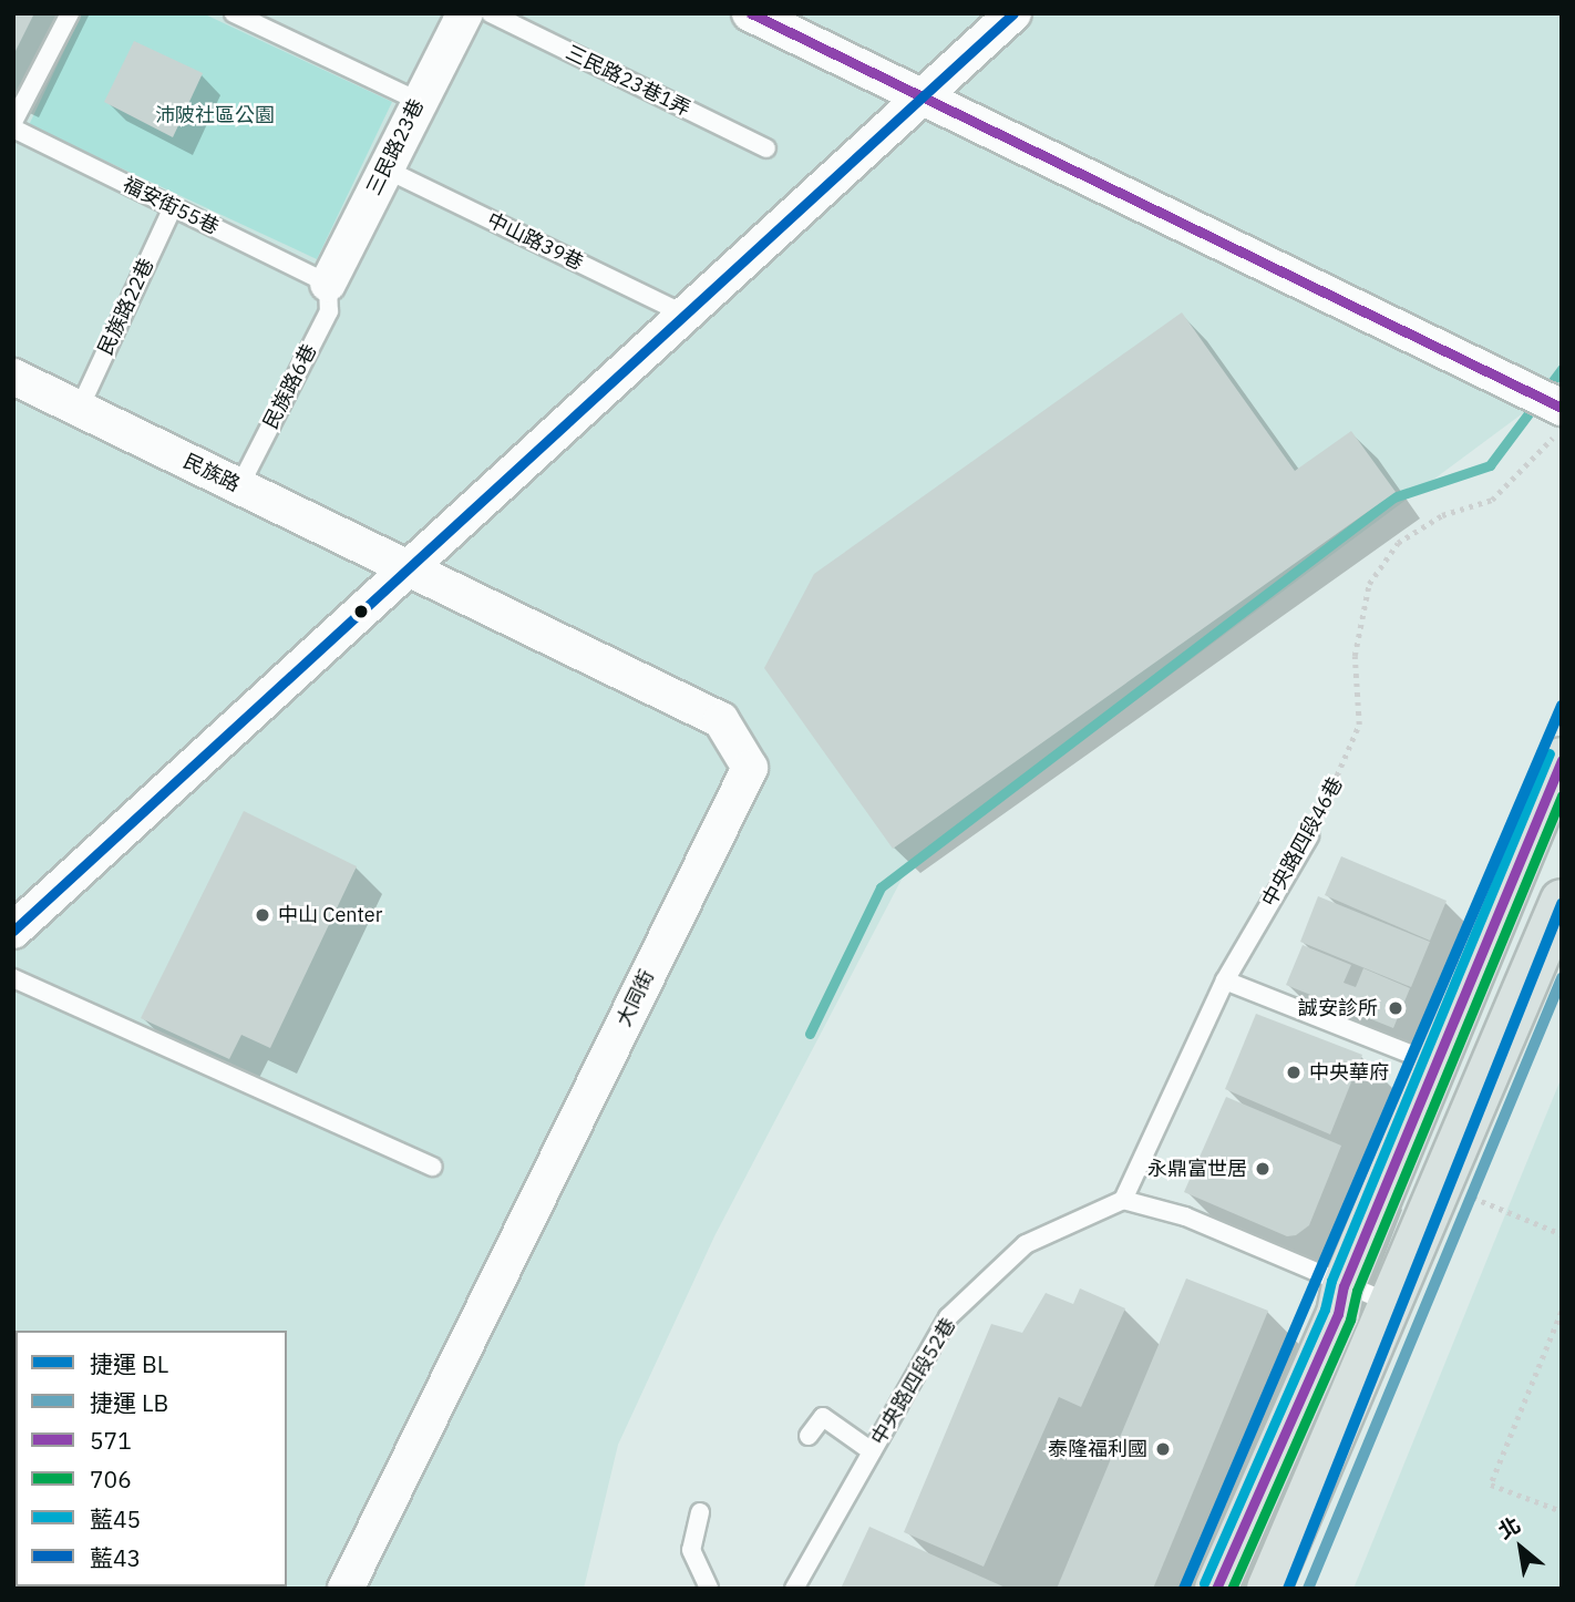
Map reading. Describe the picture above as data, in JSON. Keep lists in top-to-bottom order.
{
  "streets": {
    "street": ["三民路23巷", "民族路", "大同街"],
    "lane": [
      "三民路23巷1弄",
      "福安街55巷",
      "中山路39巷",
      "民族路22巷",
      "民族路6巷",
      "中央路四段46巷",
      "中央路四段52巷"
    ]
  },
  "crossings": [
    ["三民路23巷", "福安街55巷"],
    ["三民路23巷", "中山路39巷"],
    ["三民路23巷", "民族路6巷"],
    ["福安街55巷", "民族路22巷"],
    ["福安街55巷", "民族路6巷"],
    ["民族路22巷", "民族路"],
    ["民族路6巷", "民族路"],
    ["民族路", "大同街"]
  ],
  "parks": ["沛陂社區公園"],
  "places": [
    "中山 Center",
    "誠安診所",
    "中央華府",
    "永鼎富世居",
    "泰隆福利國"
  ],
  "lines": [
    "transit line 571",
    "transit line 藍43",
    "metro line BL",
    "transit line 藍45",
    "transit line 706",
    "metro line LB"
  ],
  "legend": [
    "捷運 BL",
    "捷運 LB",
    "571",
    "706",
    "藍45",
    "藍43"
  ],
  "north": "top left"
}
